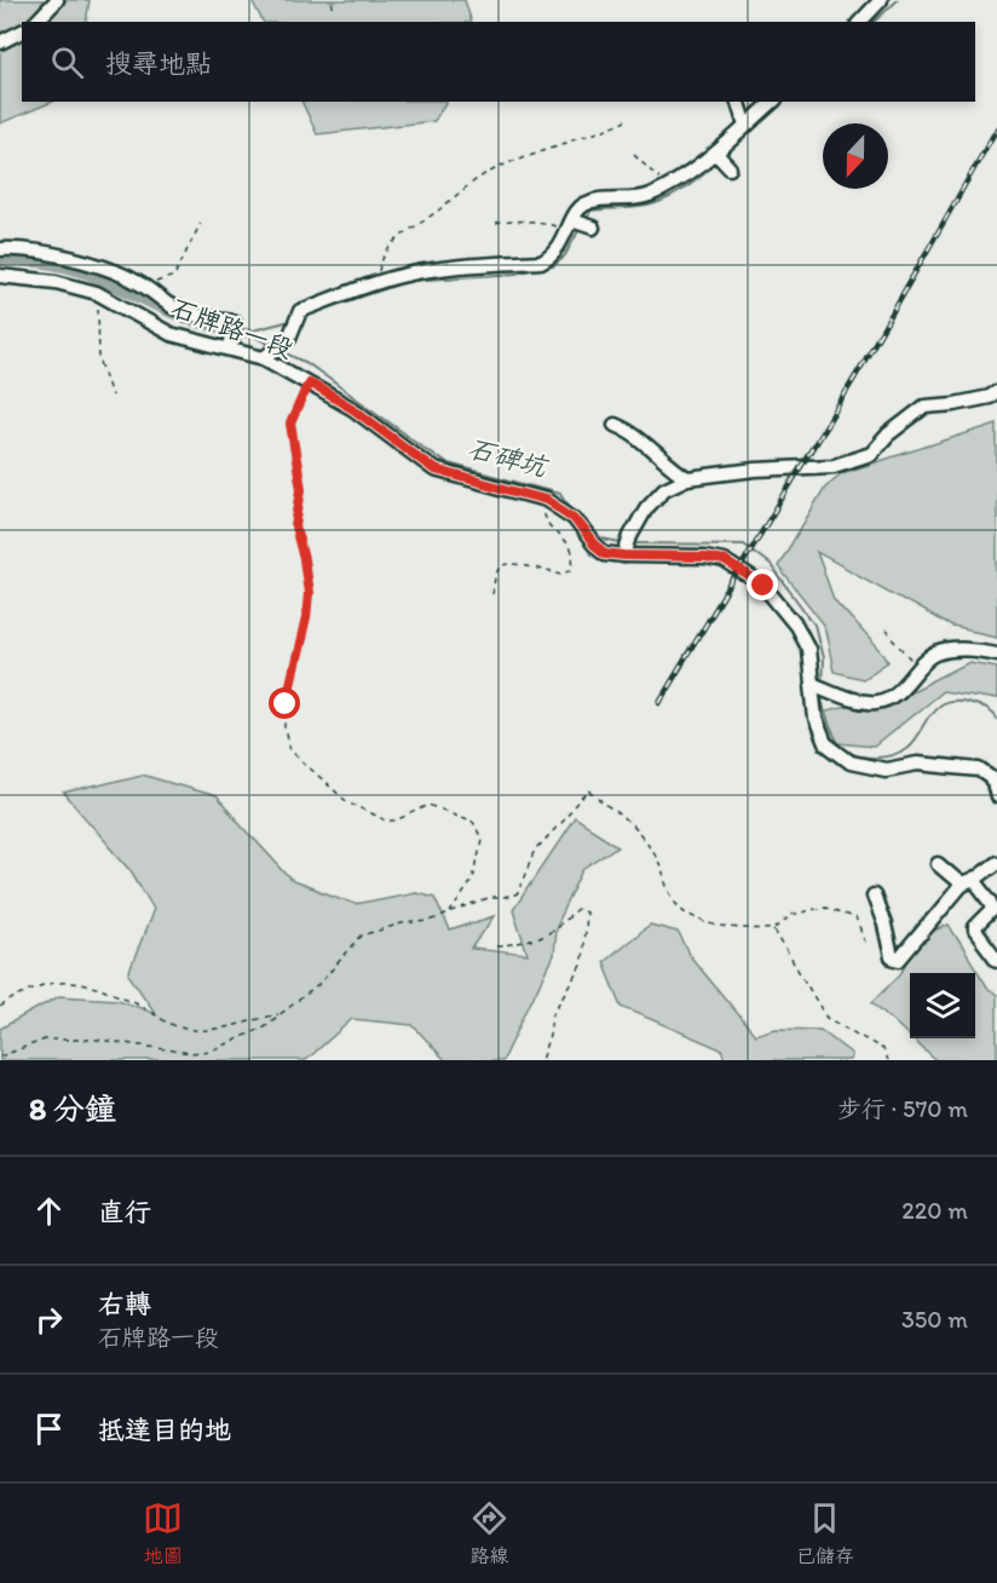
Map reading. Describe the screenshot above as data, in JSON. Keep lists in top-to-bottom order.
{
  "streets": {
    "street": ["石牌路一段"]
  },
  "water": ["石碑坑"],
  "north": "bottom",
  "page": {
    "search": "搜尋地點",
    "heading": ["8 分鐘", "步行 · 570 m"],
    "list": [
      ["直行", "220 m"],
      ["右轉", "石牌路一段", "350 m"],
      "抵達目的地"
    ],
    "nav": ["地圖", "路線", "已儲存"]
  }
}
